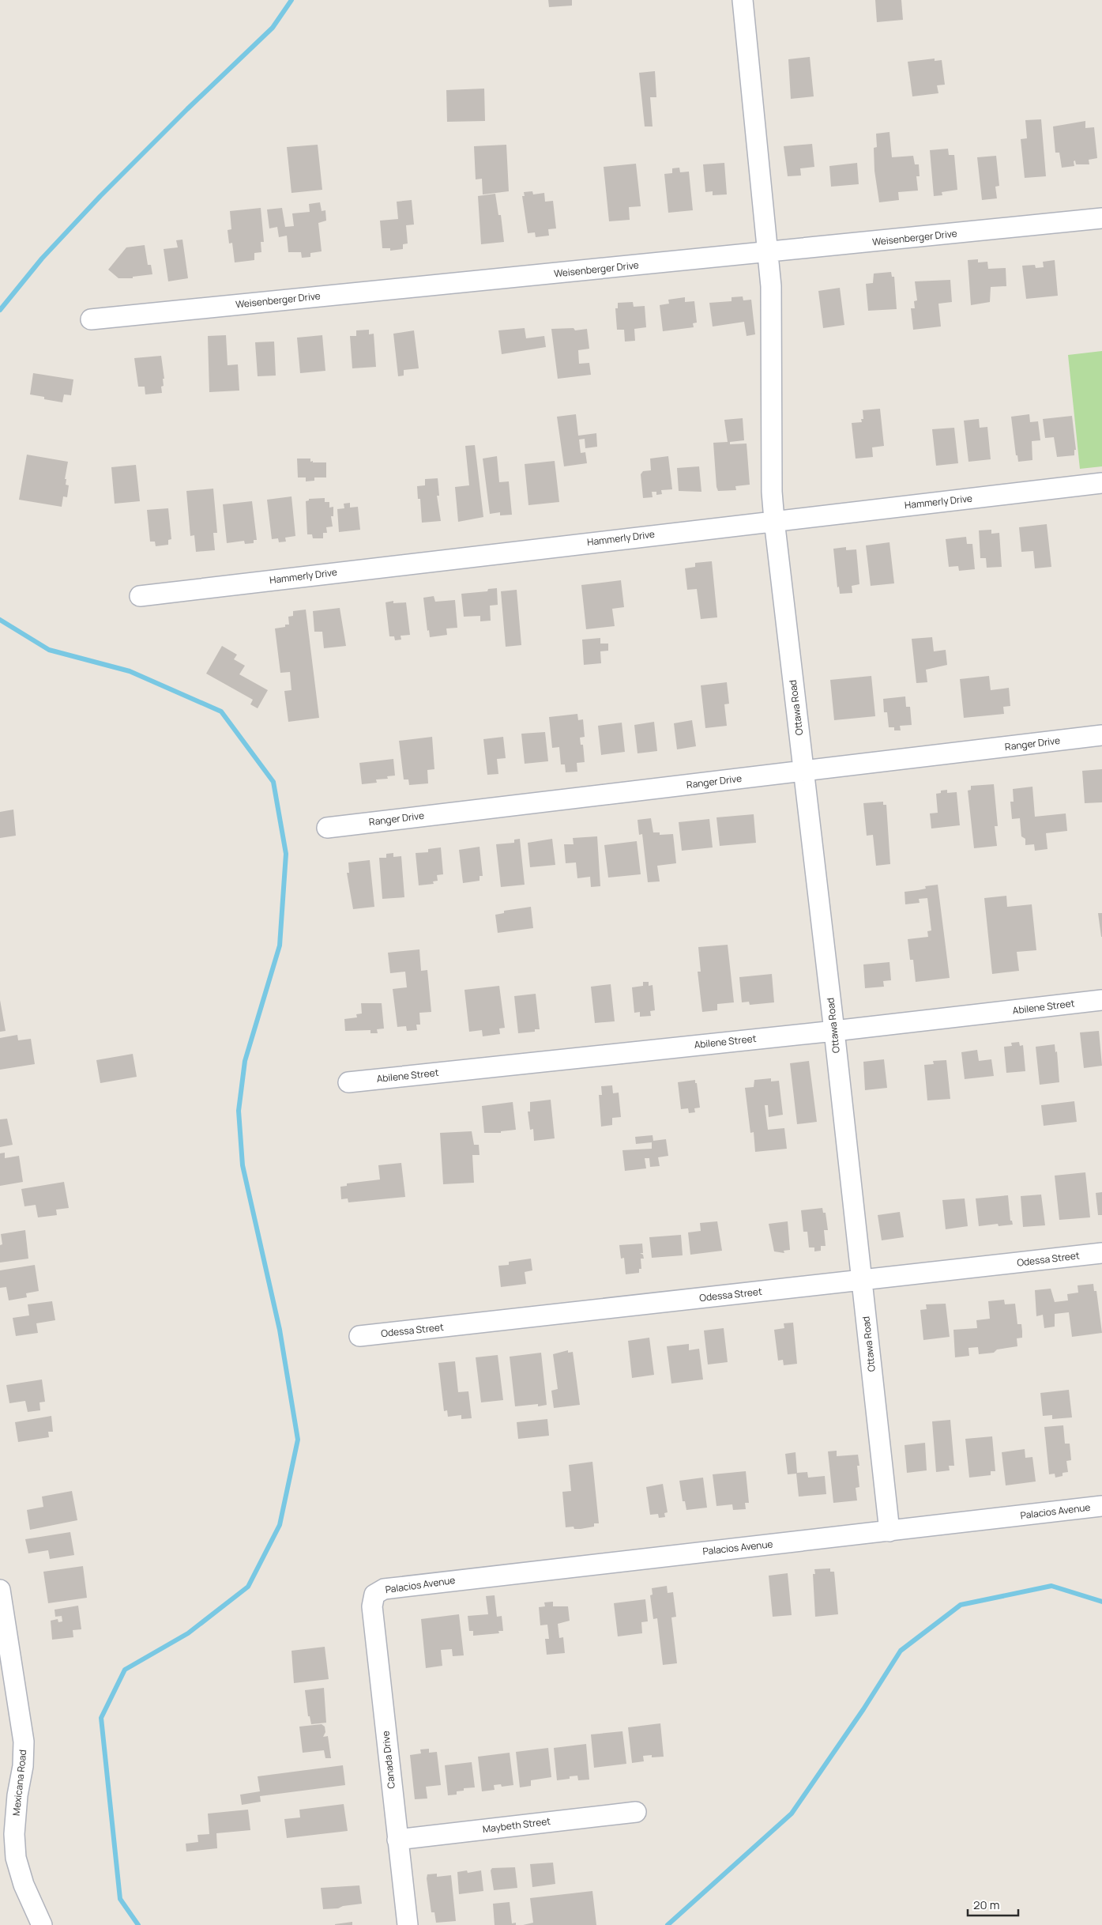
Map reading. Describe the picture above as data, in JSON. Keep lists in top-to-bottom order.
{
  "streets": {
    "street": [
      "Weisenberger Drive",
      "Hammerly Drive",
      "Ottawa Road",
      "Ranger Drive",
      "Abilene Street",
      "Odessa Street",
      "Palacios Avenue",
      "Canada Drive",
      "Mexicana Road",
      "Maybeth Street"
    ]
  },
  "crossings": [
    ["Weisenberger Drive", "Ottawa Road"],
    ["Hammerly Drive", "Ottawa Road"],
    ["Ottawa Road", "Ranger Drive"],
    ["Ottawa Road", "Abilene Street"],
    ["Ottawa Road", "Odessa Street"],
    ["Ottawa Road", "Palacios Avenue"],
    ["Palacios Avenue", "Canada Drive"],
    ["Canada Drive", "Maybeth Street"]
  ],
  "scale_bar": "20 m"
}
